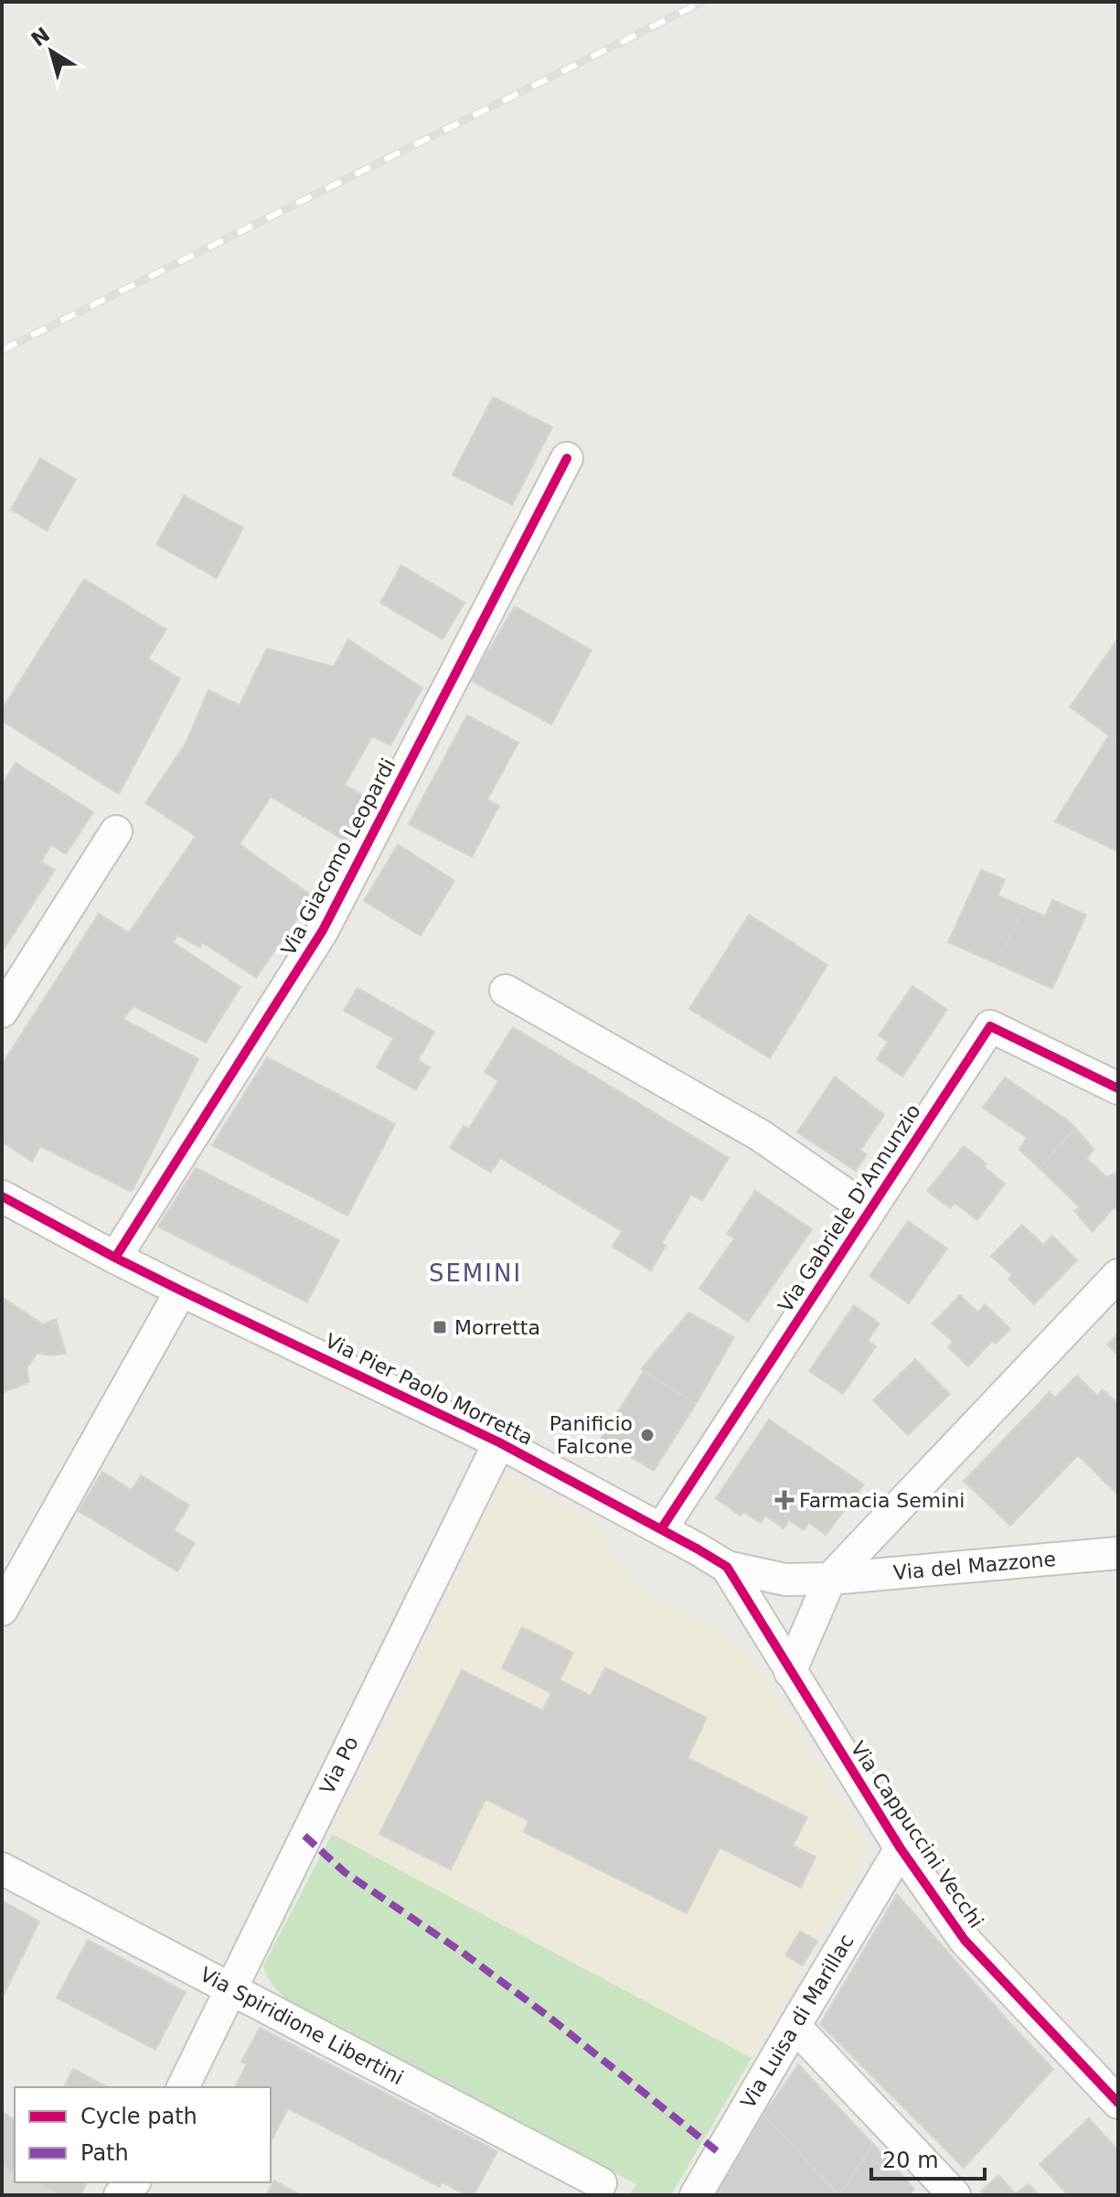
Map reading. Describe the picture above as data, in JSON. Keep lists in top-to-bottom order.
{
  "streets": {
    "street": [
      "Via Giacomo Leopardi",
      "Via Gabriele D'Annunzio",
      "Via Pier Paolo Morretta",
      "Via del Mazzone",
      "Via Po",
      "Via Cappuccini Vecchi",
      "Via Luisa di Marillac",
      "Via Spiridione Libertini"
    ]
  },
  "crossings": [
    ["Via Giacomo Leopardi", "Via Pier Paolo Morretta"],
    ["Via Gabriele D'Annunzio", "Via Pier Paolo Morretta"],
    ["Via Pier Paolo Morretta", "Via del Mazzone"],
    ["Via Pier Paolo Morretta", "Via Po"],
    ["Via Pier Paolo Morretta", "Via Cappuccini Vecchi"],
    ["Via Po", "Via Spiridione Libertini"],
    ["Via Cappuccini Vecchi", "Via Luisa di Marillac"]
  ],
  "districts": ["SEMINI"],
  "places": {
    "transit": ["Morretta"],
    "other": ["Panificio Falcone"],
    "health": ["Farmacia Semini"]
  },
  "legend": ["Cycle path", "Path"],
  "scale_bar": "20 m",
  "north": "top left"
}
